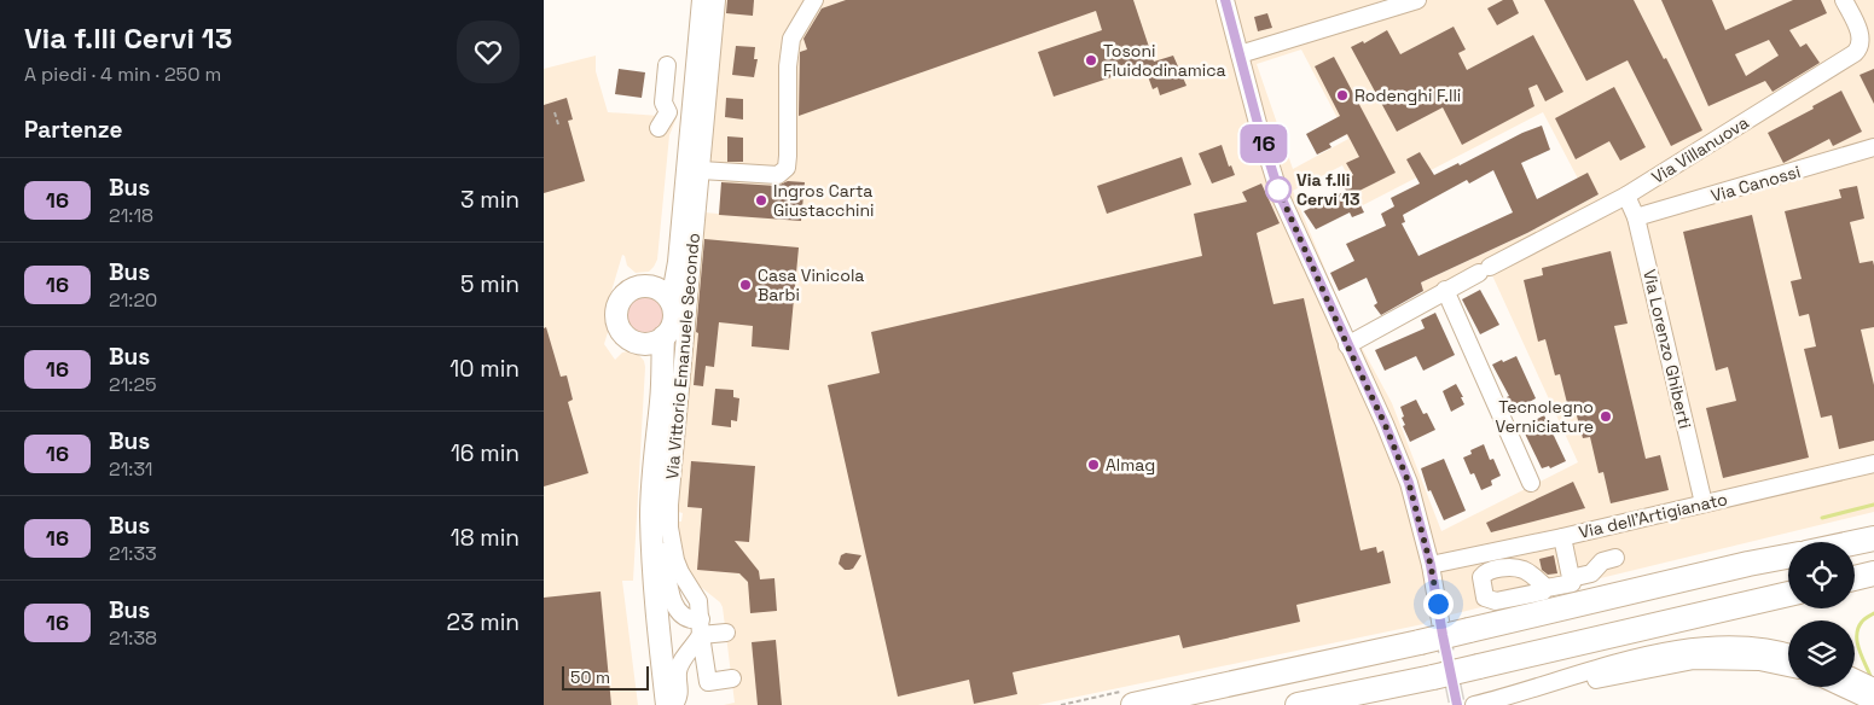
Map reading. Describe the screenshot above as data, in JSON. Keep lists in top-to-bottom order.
{
  "streets": {
    "main road": ["Via Vittorio Emanuele Secondo"],
    "street": [
      "Via Villanuova",
      "Via Canossi",
      "Via Lorenzo Ghiberti",
      "Via dell'Artigianato"
    ]
  },
  "crossings": [
    ["Via Villanuova", "Via Lorenzo Ghiberti"],
    ["Via Canossi", "Via Lorenzo Ghiberti"],
    ["Via Lorenzo Ghiberti", "Via dell'Artigianato"]
  ],
  "places": [
    "Tosoni Fluidodinamica",
    "Rodenghi F.lli",
    "Via f.lli Cervi 13",
    "Ingros Carta Giustacchini",
    "Casa Vinicola Barbi",
    "Tecnolegno Verniciature",
    "Almag"
  ],
  "lines": ["bus line 16"],
  "scale_bar": "50 m",
  "page": {
    "heading": [
      ["Via f.lli Cervi 13", "A piedi · 4 min · 250 m"],
      "Partenze"
    ],
    "on_map": "16",
    "list": [
      {
        "mark": "16",
        "name": "Bus",
        "note": "21:18",
        "value": "3 min"
      },
      {
        "mark": "16",
        "name": "Bus",
        "note": "21:20",
        "value": "5 min"
      },
      {
        "mark": "16",
        "name": "Bus",
        "note": "21:25",
        "value": "10 min"
      },
      {
        "mark": "16",
        "name": "Bus",
        "note": "21:31",
        "value": "16 min"
      },
      {
        "mark": "16",
        "name": "Bus",
        "note": "21:33",
        "value": "18 min"
      },
      {
        "mark": "16",
        "name": "Bus",
        "note": "21:38",
        "value": "23 min"
      }
    ],
    "scale": "50 m"
  }
}
